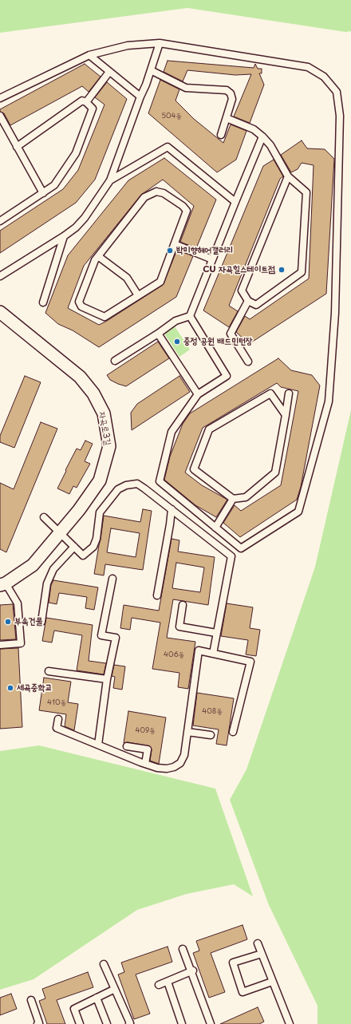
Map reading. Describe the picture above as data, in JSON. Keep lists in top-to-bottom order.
{
  "streets": {
    "street": ["자곡로3길"]
  },
  "places": [
    "박미향헤어갤러리",
    "CU 자곡힐스테이트점",
    "중정 공원 배드민턴장",
    "부속건물",
    "세곡중학교"
  ],
  "house_numbers": [
    "504동",
    "406동",
    "410동",
    "408동",
    "409동"
  ]
}
